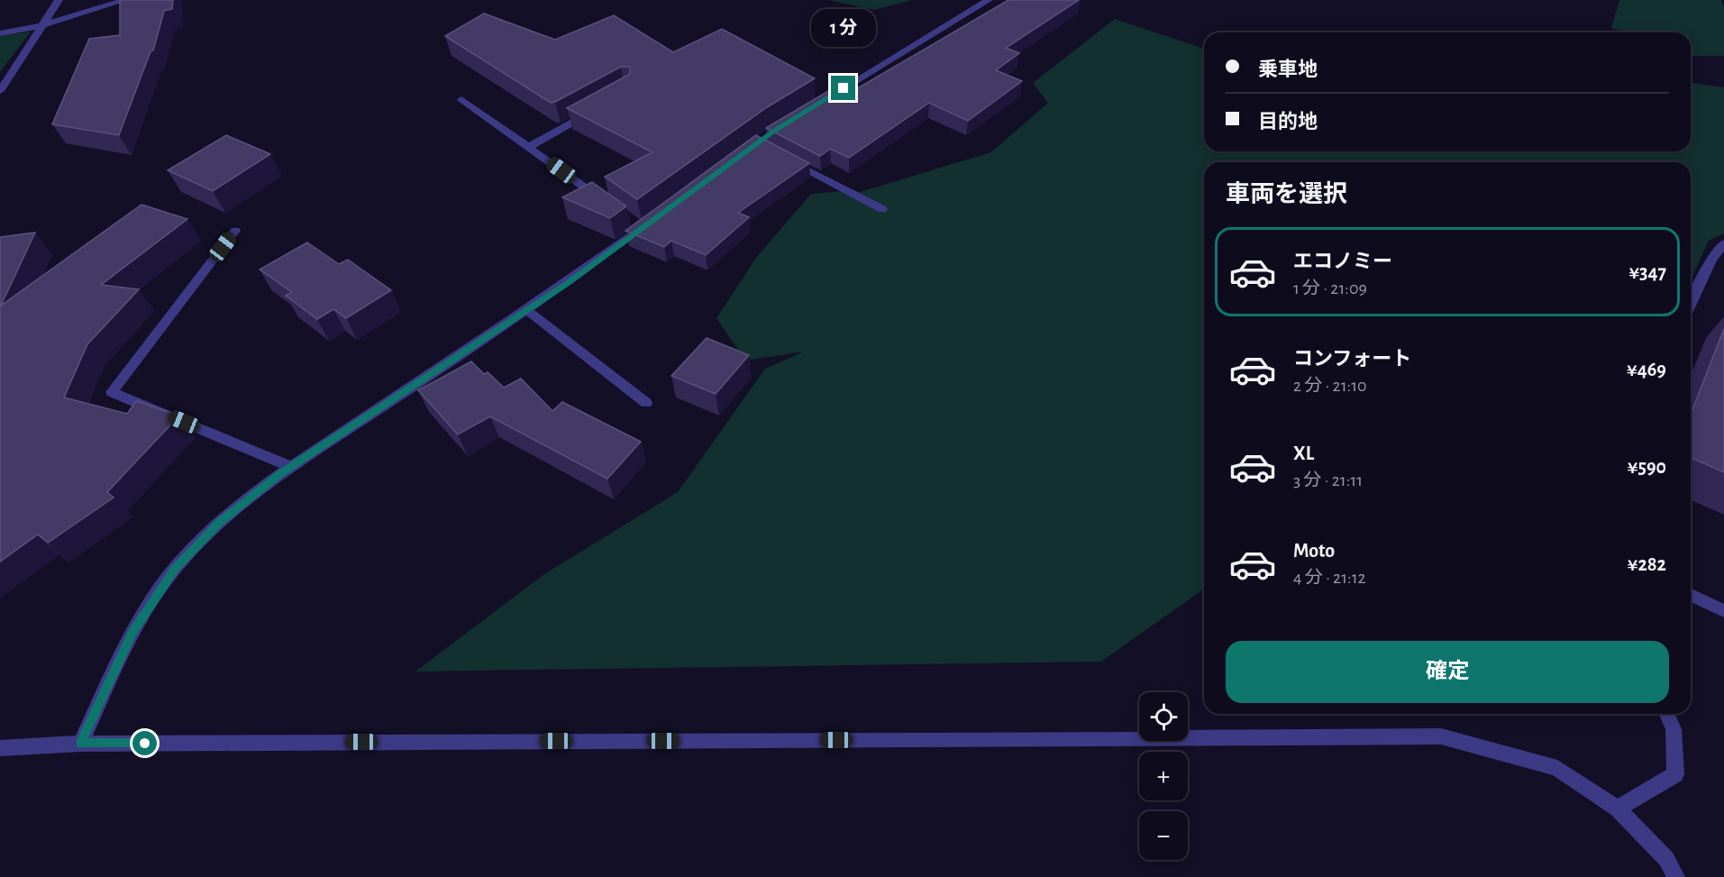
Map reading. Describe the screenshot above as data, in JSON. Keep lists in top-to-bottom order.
{
  "page": {
    "bubble": "1 分",
    "banner": ["乗車地", "目的地"],
    "heading": "車両を選択",
    "list": [
      {
        "name": "エコノミー",
        "note": "1 分 · 21:09",
        "value": "¥347"
      },
      {
        "name": "コンフォート",
        "note": "2 分 · 21:10",
        "value": "¥469"
      },
      {
        "name": "XL",
        "note": "3 分 · 21:11",
        "value": "¥590"
      },
      {
        "name": "Moto",
        "note": "4 分 · 21:12",
        "value": "¥282"
      }
    ],
    "buttons": "確定",
    "map_buttons": ["+", "−"]
  }
}
